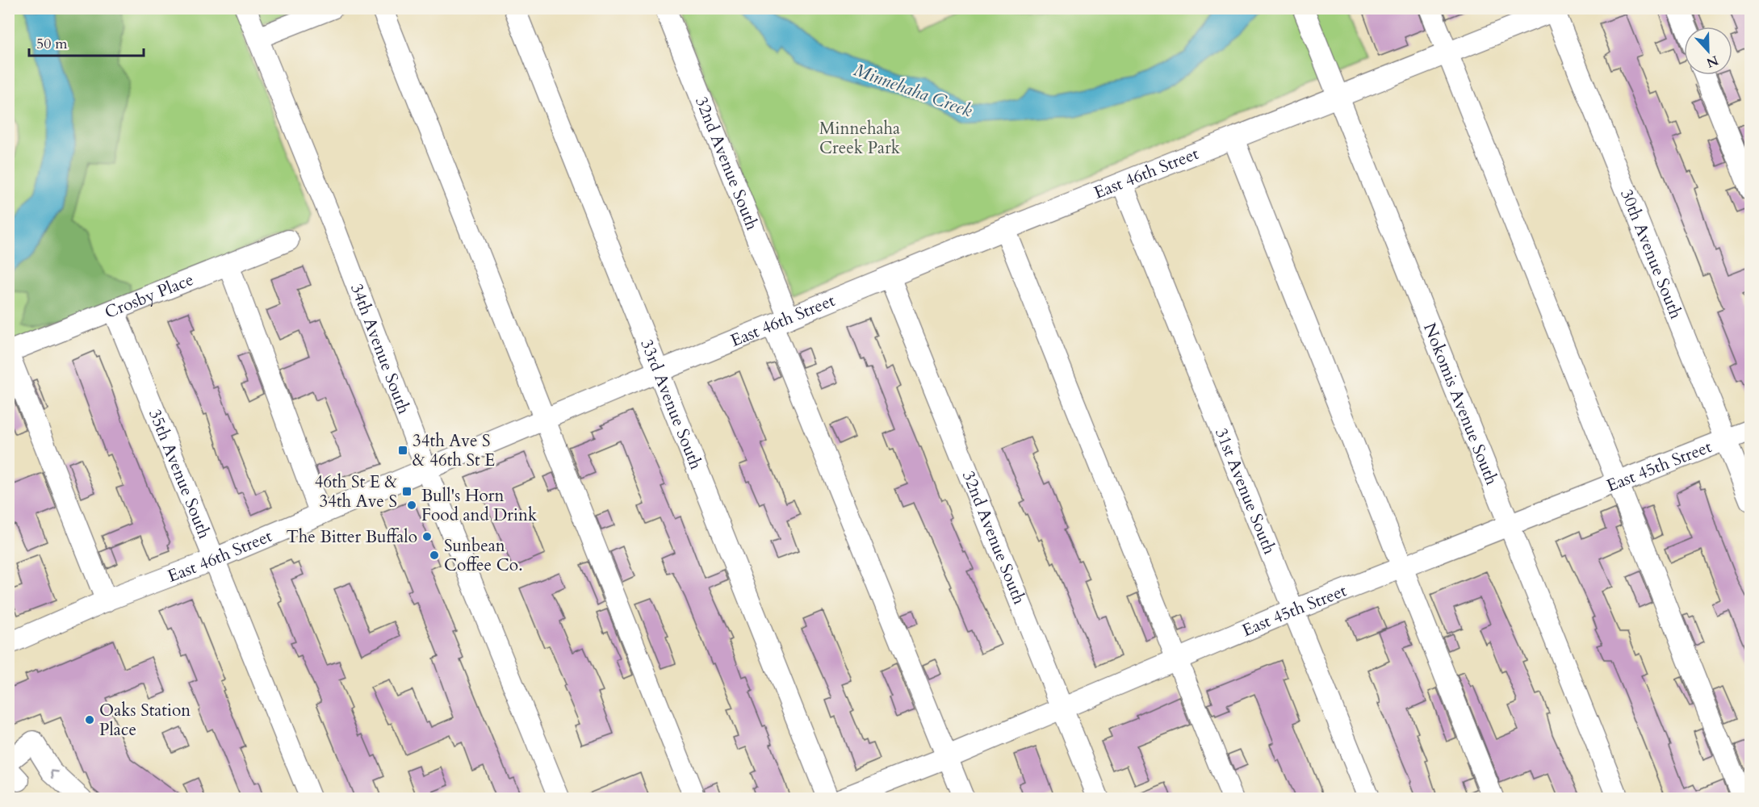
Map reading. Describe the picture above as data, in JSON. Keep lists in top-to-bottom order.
{
  "streets": {
    "street": [
      "32nd Avenue South",
      "East 46th Street",
      "30th Avenue South",
      "Crosby Place",
      "34th Avenue South",
      "33rd Avenue South",
      "Nokomis Avenue South",
      "East 45th Street",
      "35th Avenue South",
      "31st Avenue South"
    ]
  },
  "crossings": [
    ["32nd Avenue South", "East 46th Street"],
    ["32nd Avenue South", "East 45th Street"],
    ["East 46th Street", "30th Avenue South"],
    ["East 46th Street", "34th Avenue South"],
    ["East 46th Street", "33rd Avenue South"],
    ["East 46th Street", "Nokomis Avenue South"],
    ["East 46th Street", "35th Avenue South"],
    ["East 46th Street", "31st Avenue South"],
    ["30th Avenue South", "East 45th Street"],
    ["Crosby Place", "35th Avenue South"],
    ["Nokomis Avenue South", "East 45th Street"],
    ["East 45th Street", "31st Avenue South"]
  ],
  "water": ["Minnehaha Creek"],
  "parks": ["Minnehaha Creek Park"],
  "places": {
    "transit": ["34th Ave S & 46th St E", "46th St E & 34th Ave S"],
    "other": [
      "Bull's Horn Food and Drink",
      "The Bitter Buffalo",
      "Sunbean Coffee Co.",
      "Oaks Station Place"
    ]
  },
  "scale_bar": "50 m",
  "north": "bottom"
}
